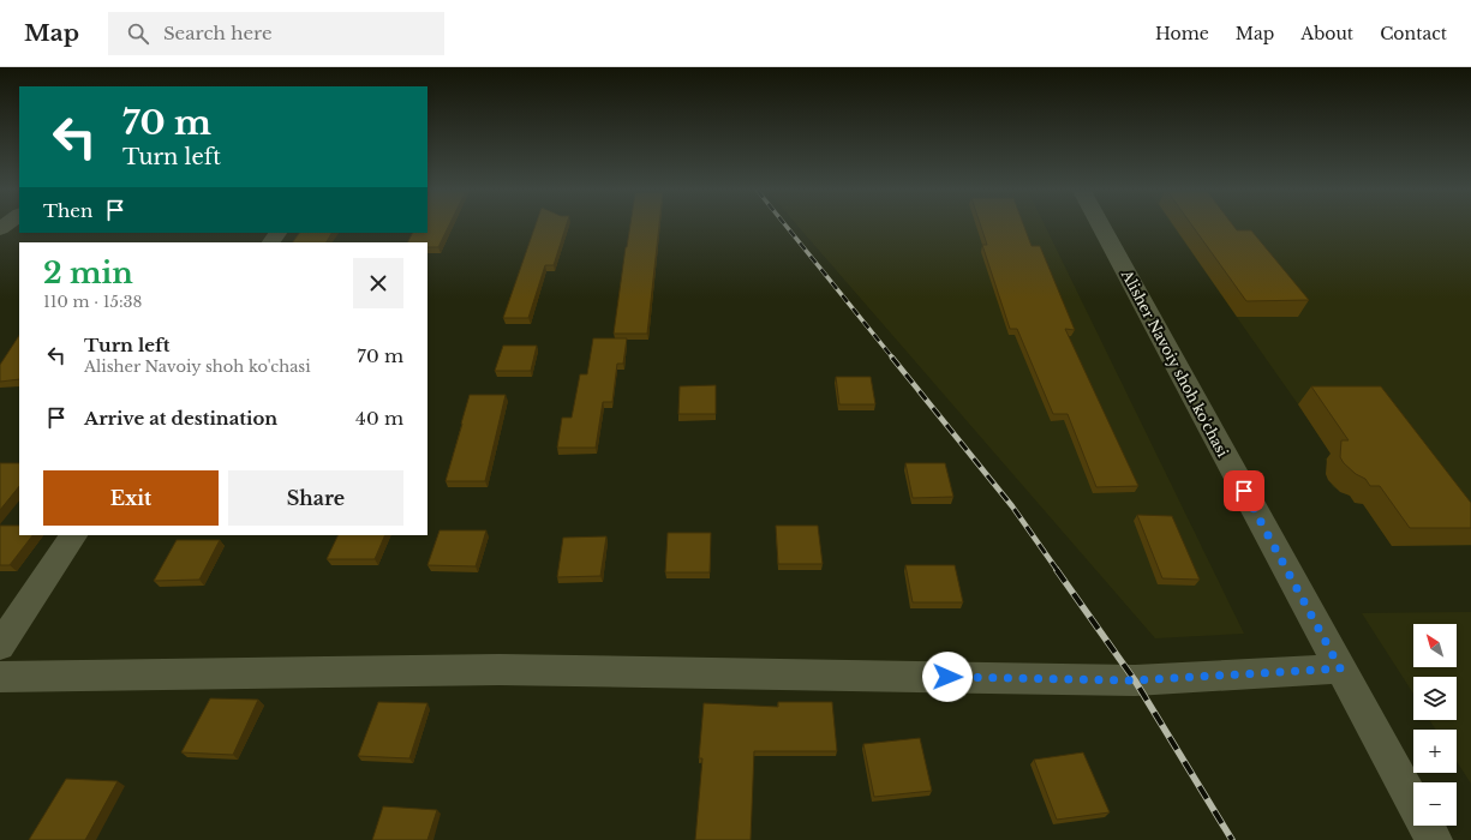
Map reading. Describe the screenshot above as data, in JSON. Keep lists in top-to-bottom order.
{
  "streets": {
    "street": ["Alisher Navoiy shoh ko'chasi"]
  },
  "north": "top left",
  "page": {
    "header": "Map",
    "search": "Search here",
    "nav": [
      "Home",
      "Map",
      "About",
      "Contact"
    ],
    "turn": ["70 m", "Turn left"],
    "then": "Then",
    "heading": ["2 min", "110 m · 15:38"],
    "list": [
      {
        "name": "Turn left",
        "note": "Alisher Navoiy shoh ko'chasi",
        "value": "70 m"
      },
      {
        "name": "Arrive at destination",
        "value": "40 m"
      }
    ],
    "buttons": ["Exit", "Share"],
    "map_buttons": ["+", "−"]
  }
}
